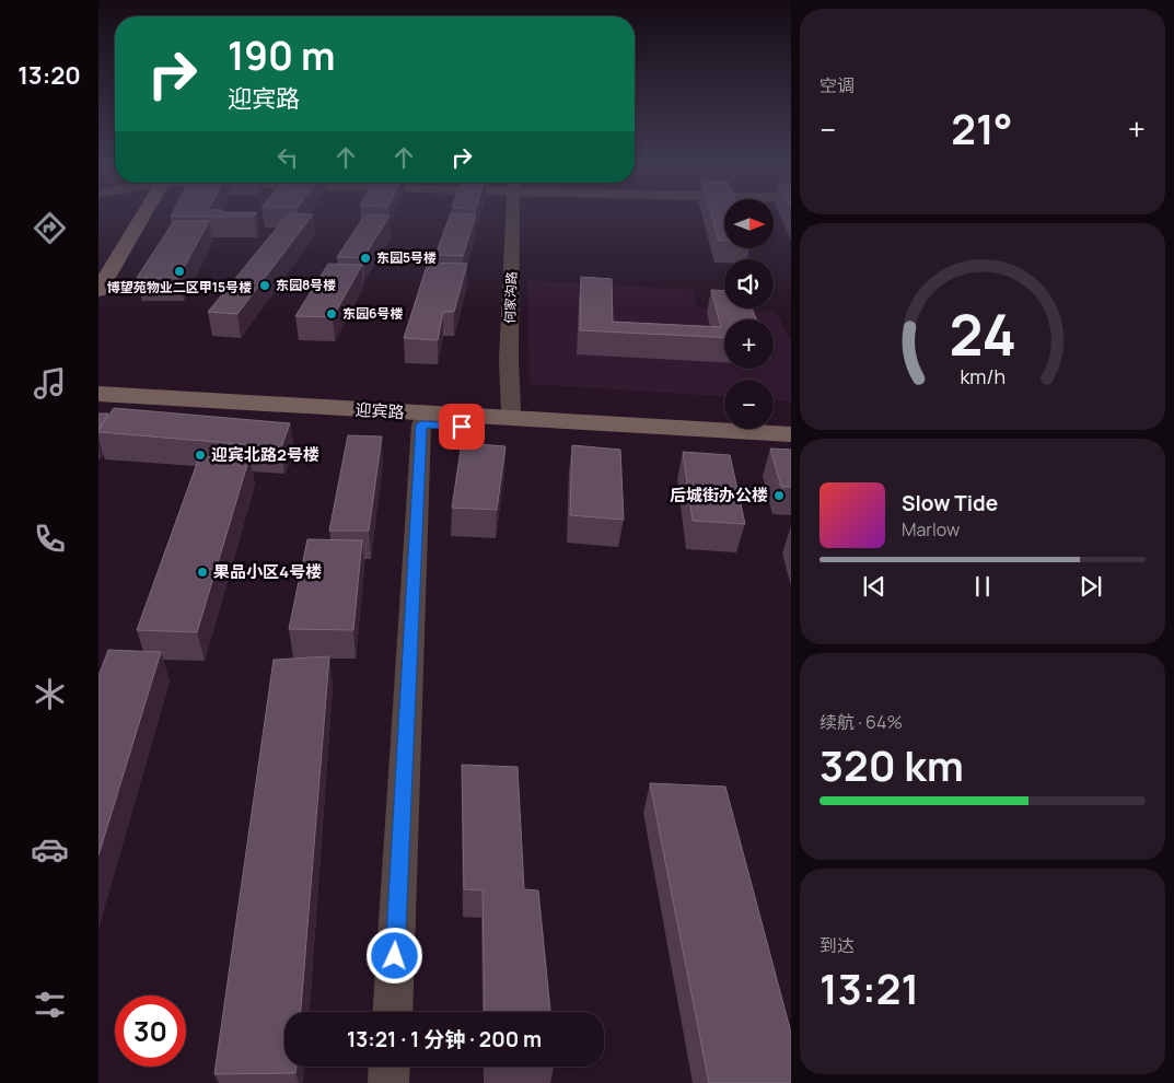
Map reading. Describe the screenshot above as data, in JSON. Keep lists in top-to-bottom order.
{
  "streets": {
    "main road": ["迎宾路"],
    "street": ["何家沟路"]
  },
  "crossings": [
    ["何家沟路", "迎宾路"]
  ],
  "places": [
    "东园5号楼",
    "博望苑物业二区甲15号楼",
    "东园8号楼",
    "东园6号楼",
    "迎宾北路2号楼",
    "后城街办公楼",
    "果品小区4号楼"
  ],
  "north": "right",
  "page": {
    "tabs": "13:20",
    "tile": [
      "空调",
      ["续航 · 64%", "320 km"],
      ["到达", "13:21"]
    ],
    "turn": ["190 m", "迎宾路"],
    "heat": ["−", "21°", "+"],
    "map_buttons": ["+", "−"],
    "song": ["Slow Tide", "Marlow"],
    "limit": "30",
    "trip": "13:21 · 1 分钟 · 200 m",
    "gauge": ["24", "km/h"]
  }
}
